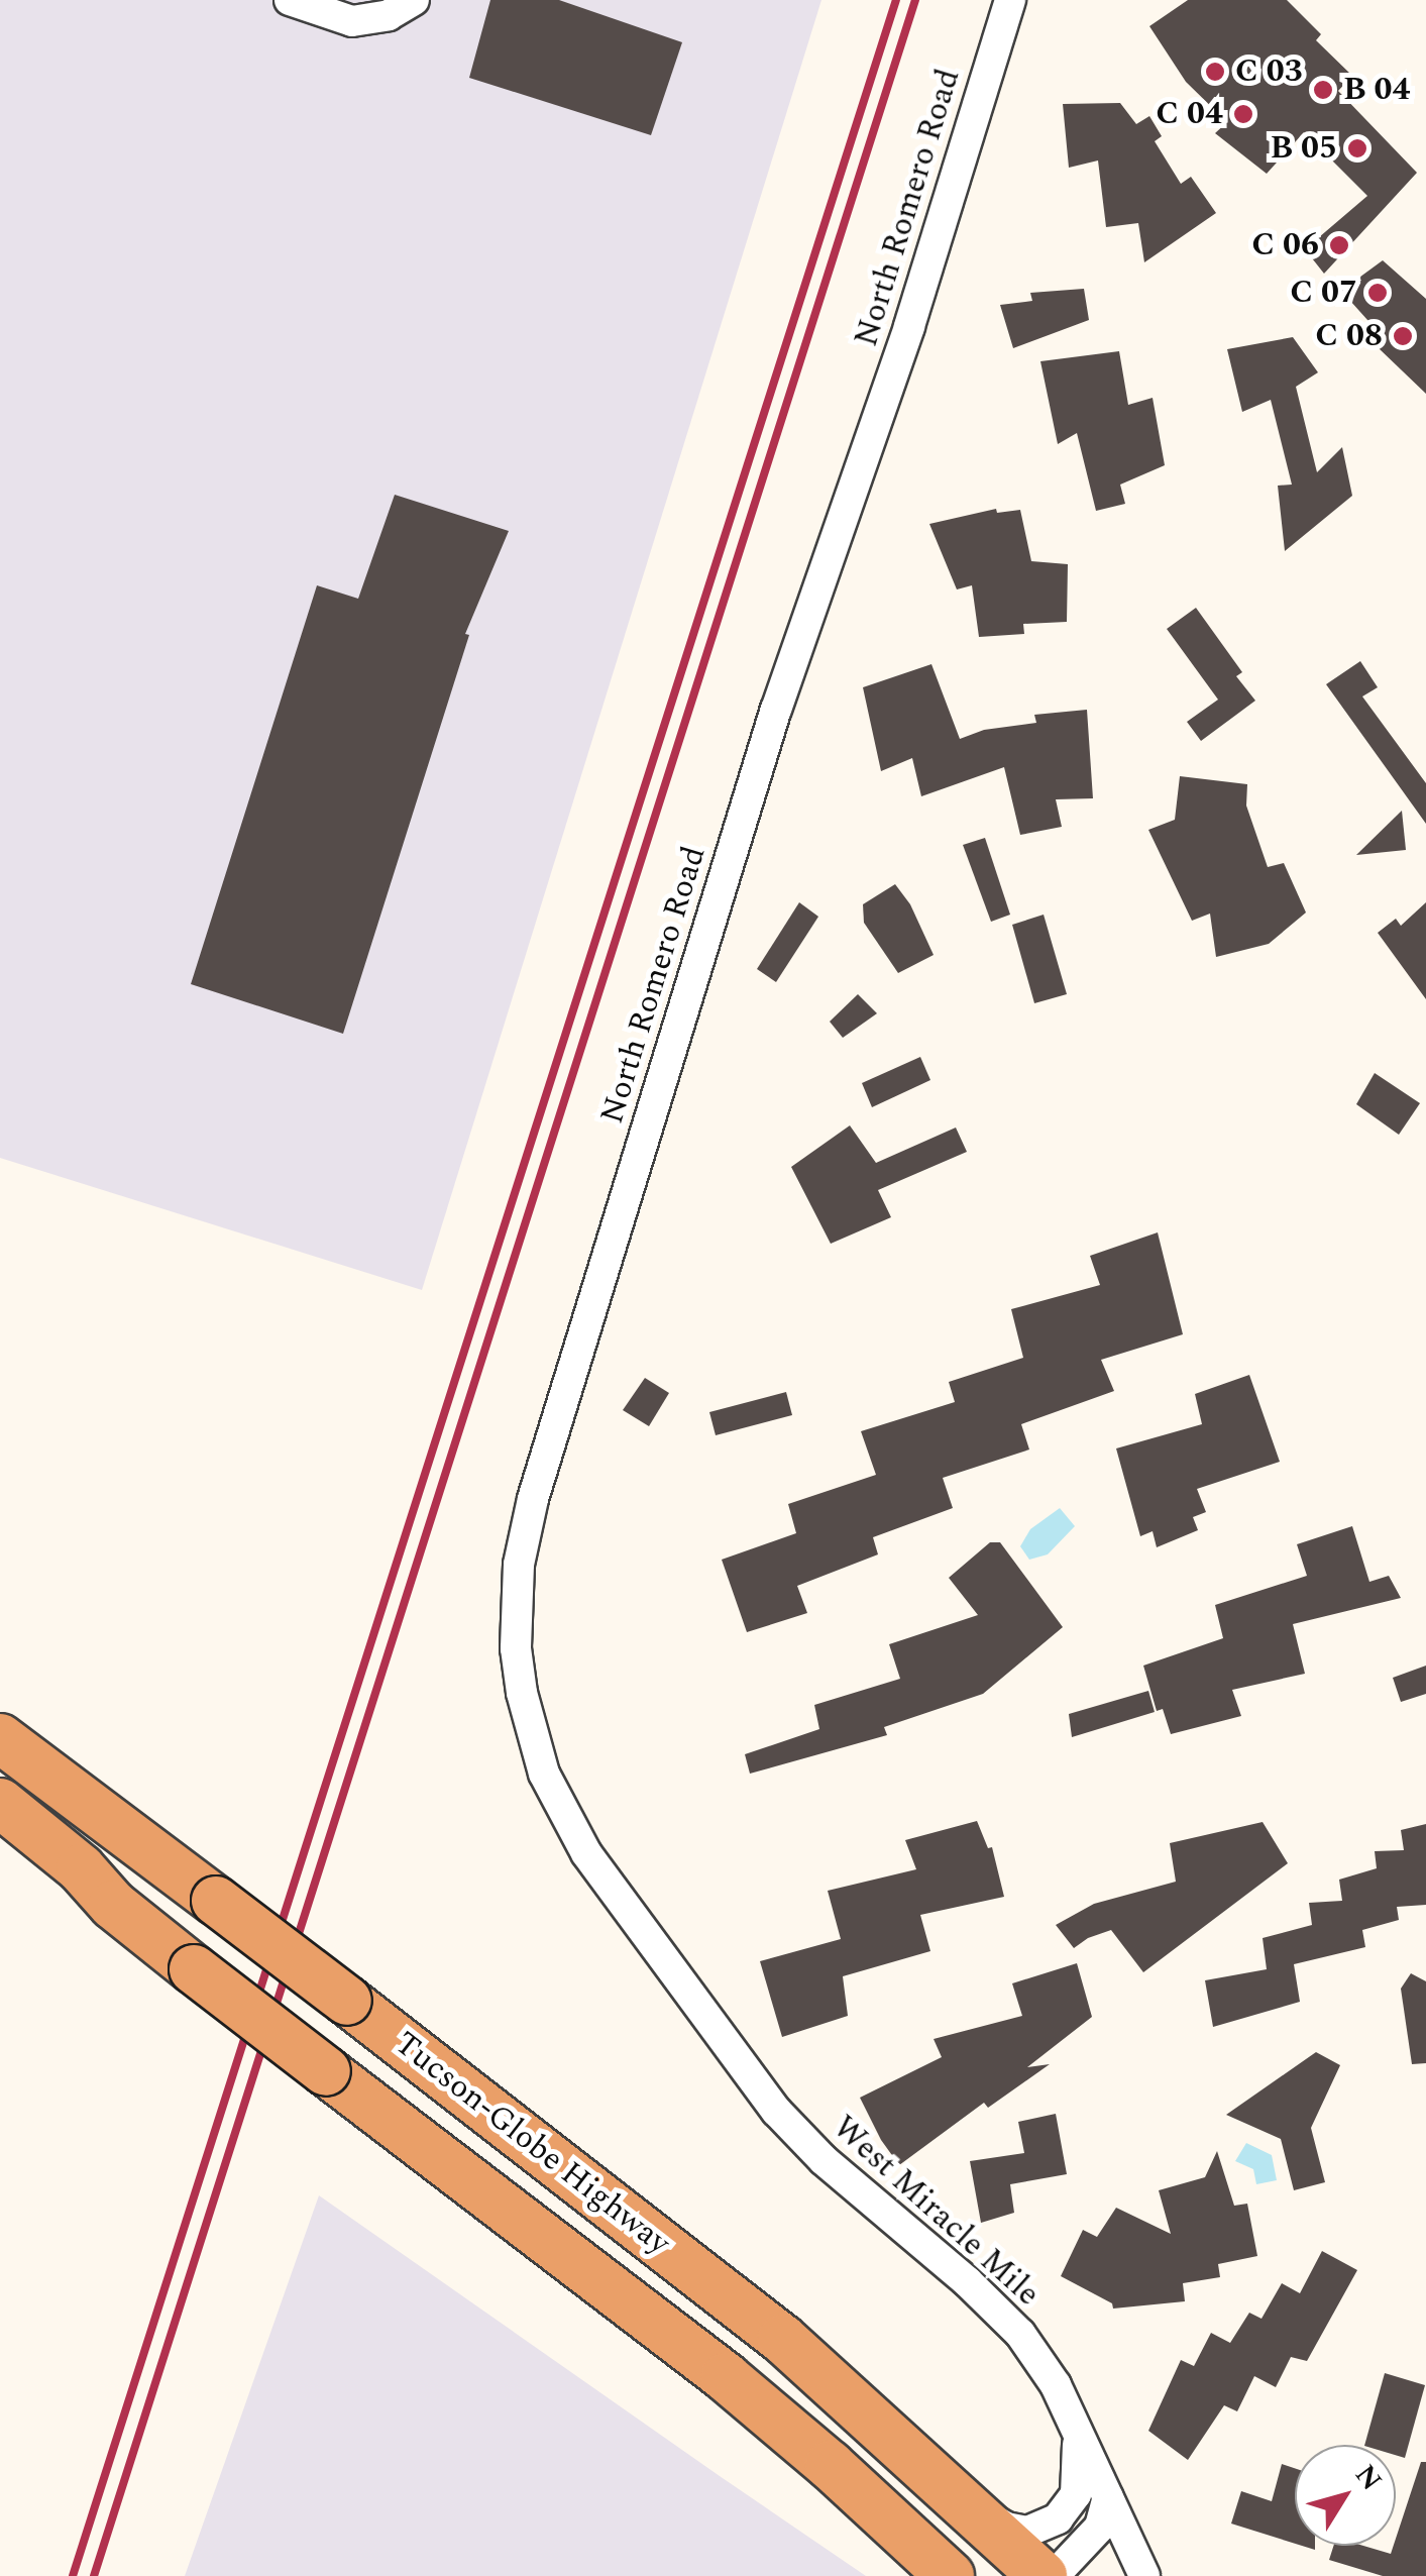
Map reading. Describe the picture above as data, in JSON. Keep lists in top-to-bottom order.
{
  "streets": {
    "highway": ["Tucson-Globe Highway"],
    "street": ["North Romero Road", "West Miracle Mile"]
  },
  "crossings": [
    ["North Romero Road", "West Miracle Mile"]
  ],
  "places": [
    "C 03",
    "B 04",
    "C 04",
    "B 05",
    "C 06",
    "C 07",
    "C 08"
  ],
  "north": "top right"
}
